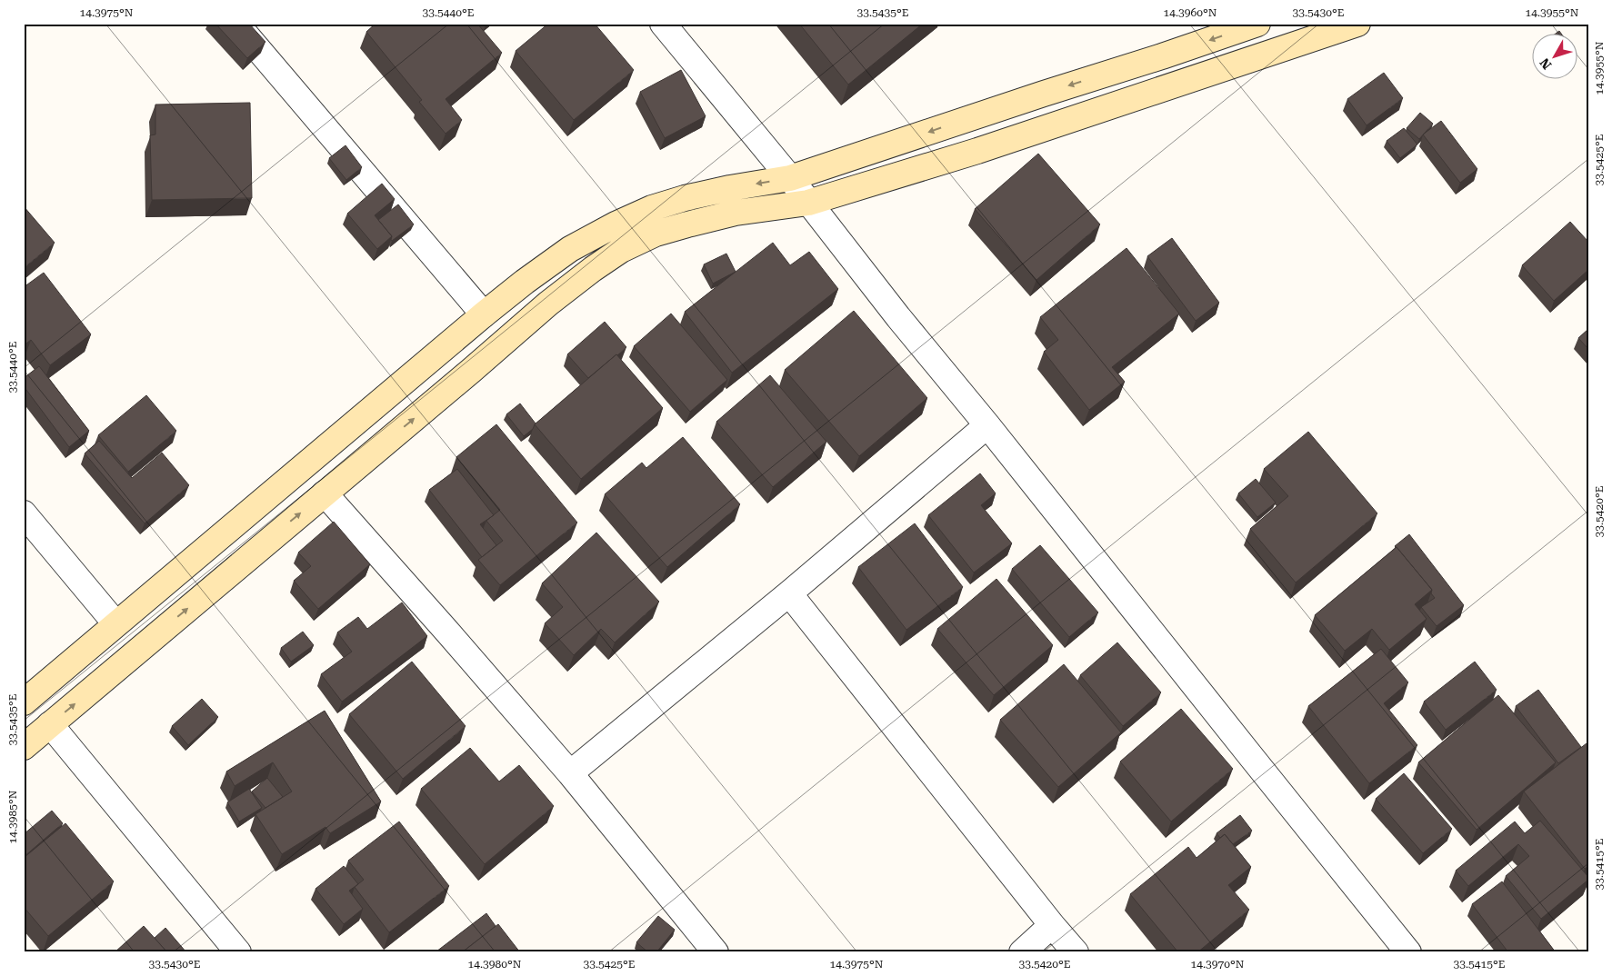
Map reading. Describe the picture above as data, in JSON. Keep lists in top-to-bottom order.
{
  "north": "bottom left",
  "coordinates": [
    "14.3975°N",
    "33.5440°E",
    "33.5435°E",
    "14.3960°N",
    "33.5430°E",
    "14.3955°N",
    "33.5425°E",
    "33.5420°E",
    "14.3985°N",
    "33.5415°E",
    "14.3980°N",
    "14.3970°N"
  ]
}
